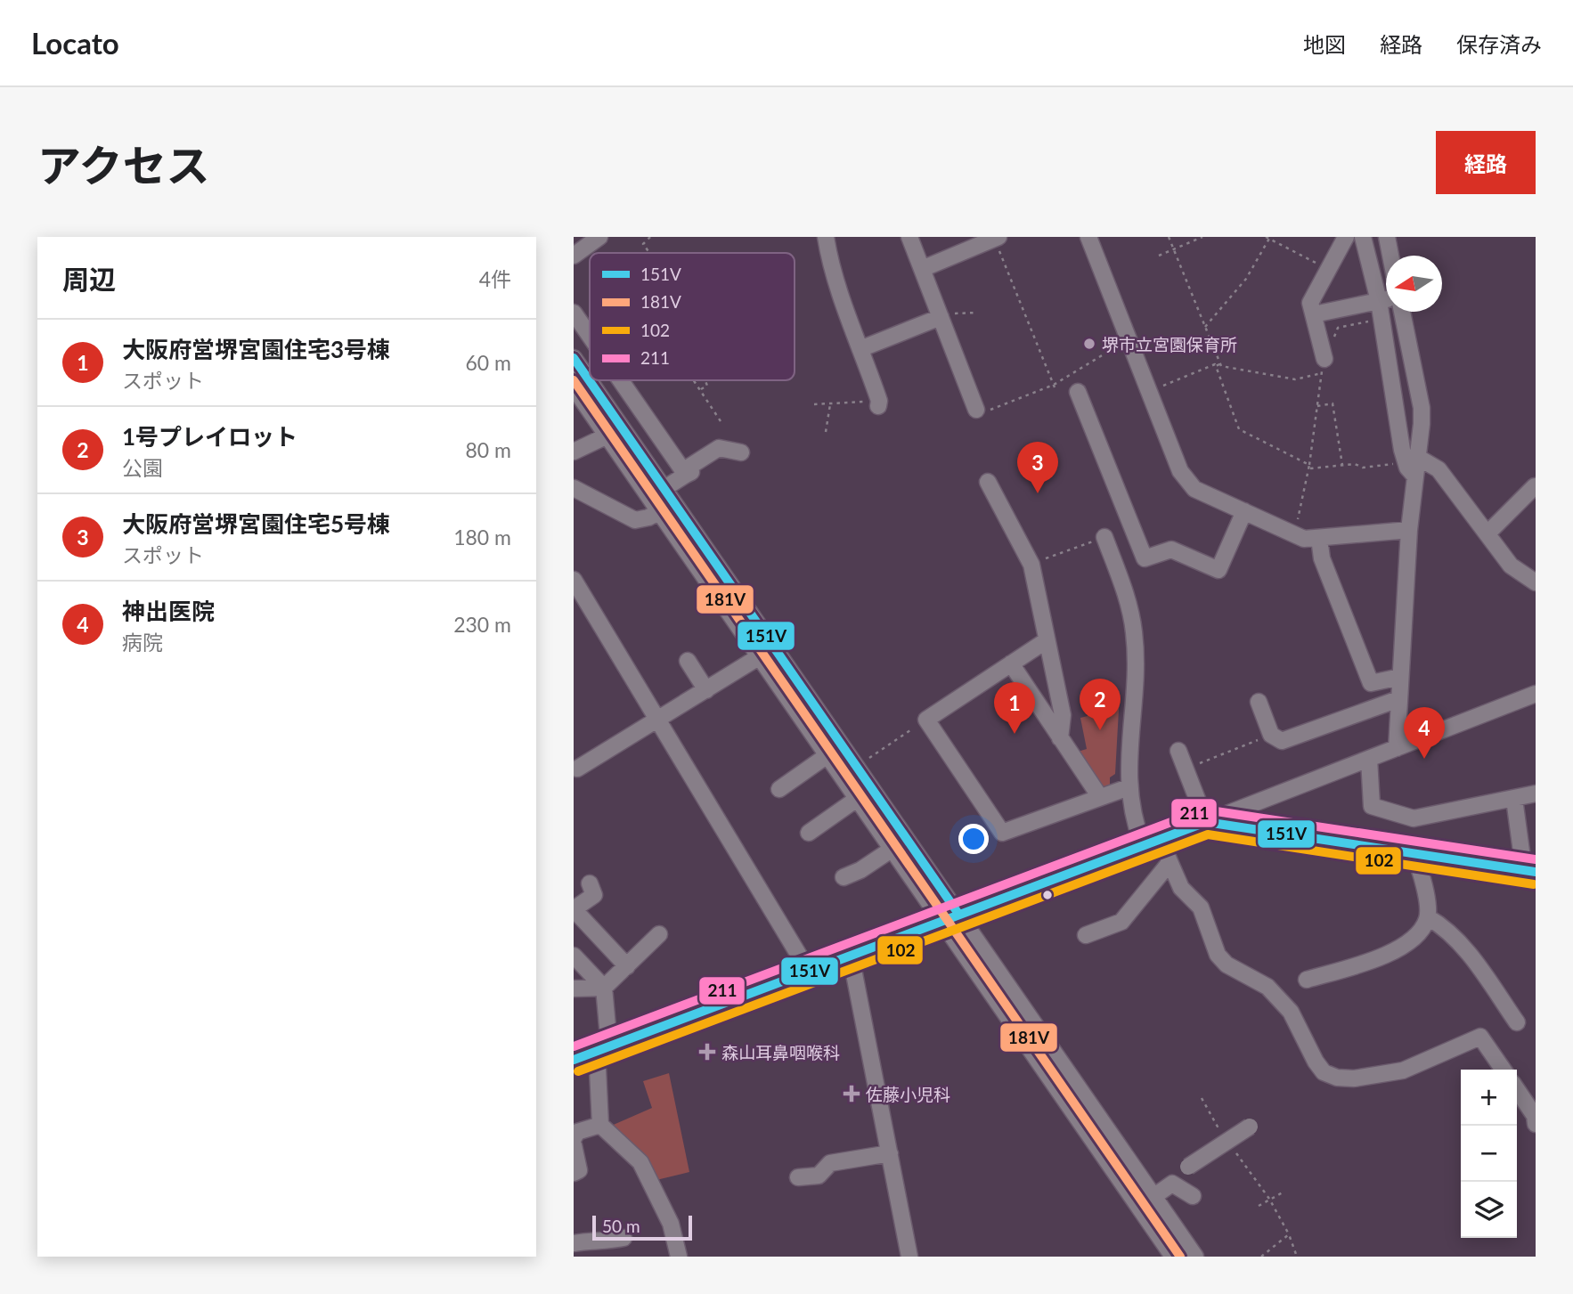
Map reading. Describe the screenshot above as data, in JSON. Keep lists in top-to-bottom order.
{
  "places": {
    "other": ["堺市立宮園保育所"],
    "health": ["森山耳鼻咽喉科", "佐藤小児科"]
  },
  "lines": [
    "transit line 151V",
    "transit line 181V",
    "transit line 211",
    "transit line 102"
  ],
  "legend": [
    "151V",
    "181V",
    "102",
    "211"
  ],
  "scale_bar": "50 m",
  "north": "left",
  "page": {
    "header": "Locato",
    "nav": ["地図", "経路", "保存済み"],
    "title": "アクセス",
    "buttons": "経路",
    "heading": ["周辺", "4件"],
    "list": [
      {
        "mark": "1",
        "name": "大阪府営堺宮園住宅3号棟",
        "note": "スポット",
        "value": "60 m"
      },
      {
        "mark": "2",
        "name": "1号プレイロット",
        "note": "公園",
        "value": "80 m"
      },
      {
        "mark": "3",
        "name": "大阪府営堺宮園住宅5号棟",
        "note": "スポット",
        "value": "180 m"
      },
      {
        "mark": "4",
        "name": "神出医院",
        "note": "病院",
        "value": "230 m"
      }
    ],
    "pins": [
      "3",
      "2",
      "1",
      "4"
    ],
    "map_buttons": ["+", "−"],
    "scale": "50 m"
  }
}
